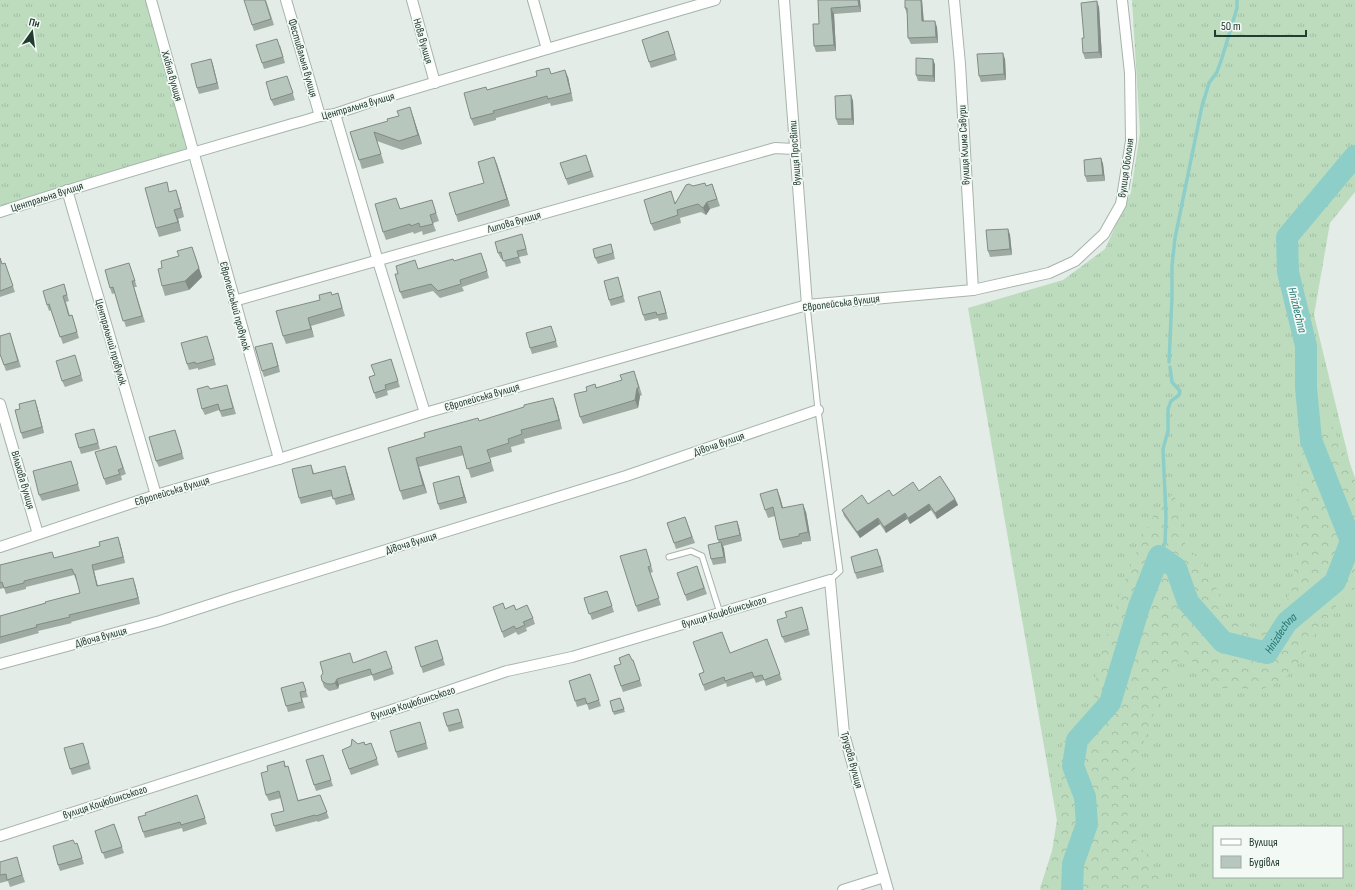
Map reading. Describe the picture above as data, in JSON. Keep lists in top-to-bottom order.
{
  "streets": {
    "street": [
      "Нова вулиця",
      "Фестивальна вулиця",
      "Хлібна вулиця",
      "Центральна вулиця",
      "вулиця Клима Савури",
      "вулиця Просвіти",
      "вулиця Оболоня",
      "Липова вулиця",
      "Європейська вулиця",
      "Європейський провулок",
      "Центральний провулок",
      "Дівоча вулиця",
      "Вільхова вулиця",
      "вулиця Коцюбинського",
      "Трудова вулиця"
    ]
  },
  "crossings": [
    ["Нова вулиця", "Центральна вулиця"],
    ["Фестивальна вулиця", "Центральна вулиця"],
    ["Хлібна вулиця", "Центральна вулиця"],
    ["Хлібна вулиця", "Європейський провулок"],
    ["Центральна вулиця", "Європейський провулок"],
    ["Центральна вулиця", "Центральний провулок"],
    ["вулиця Клима Савури", "вулиця Оболоня"],
    ["вулиця Клима Савури", "Європейська вулиця"],
    ["вулиця Просвіти", "Липова вулиця"],
    ["вулиця Просвіти", "Європейська вулиця"],
    ["вулиця Оболоня", "Європейська вулиця"],
    ["Липова вулиця", "Європейський провулок"],
    ["Європейська вулиця", "Європейський провулок"],
    ["Європейська вулиця", "Центральний провулок"],
    ["Європейська вулиця", "Вільхова вулиця"],
    ["вулиця Коцюбинського", "Трудова вулиця"]
  ],
  "water": ["Hnizdechna"],
  "legend": ["Вулиця", "Будівля"],
  "scale_bar": "50 m",
  "north": "top"
}
